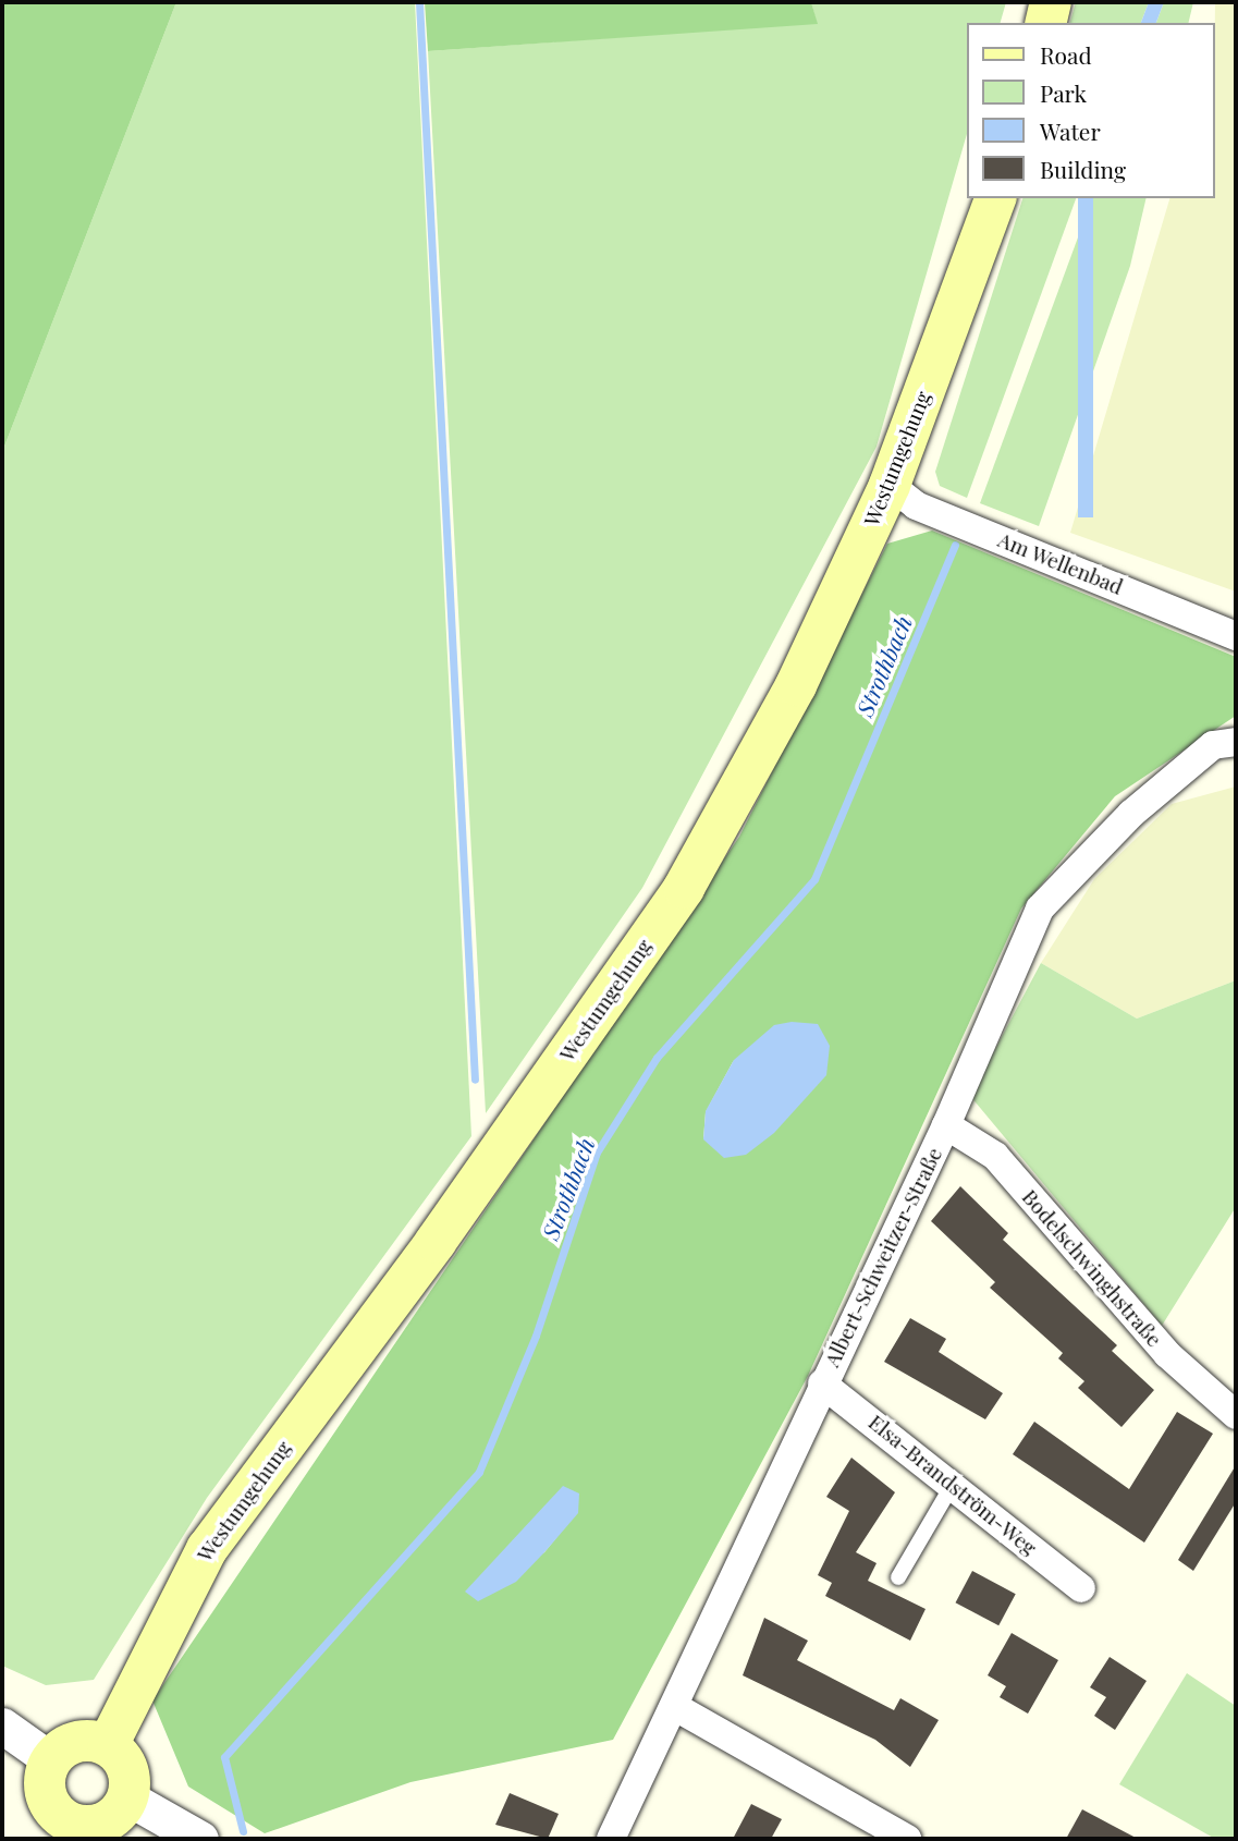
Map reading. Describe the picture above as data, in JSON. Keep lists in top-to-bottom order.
{
  "streets": {
    "main road": ["Westumgehung"],
    "street": [
      "Am Wellenbad",
      "Albert-Schweitzer-Straße",
      "Bodelschwinghstraße",
      "Elsa-Brandström-Weg"
    ]
  },
  "crossings": [
    ["Westumgehung", "Am Wellenbad"],
    ["Albert-Schweitzer-Straße", "Bodelschwinghstraße"],
    ["Albert-Schweitzer-Straße", "Elsa-Brandström-Weg"]
  ],
  "water": ["Strothbach"],
  "legend": [
    "Road",
    "Park",
    "Water",
    "Building"
  ]
}
